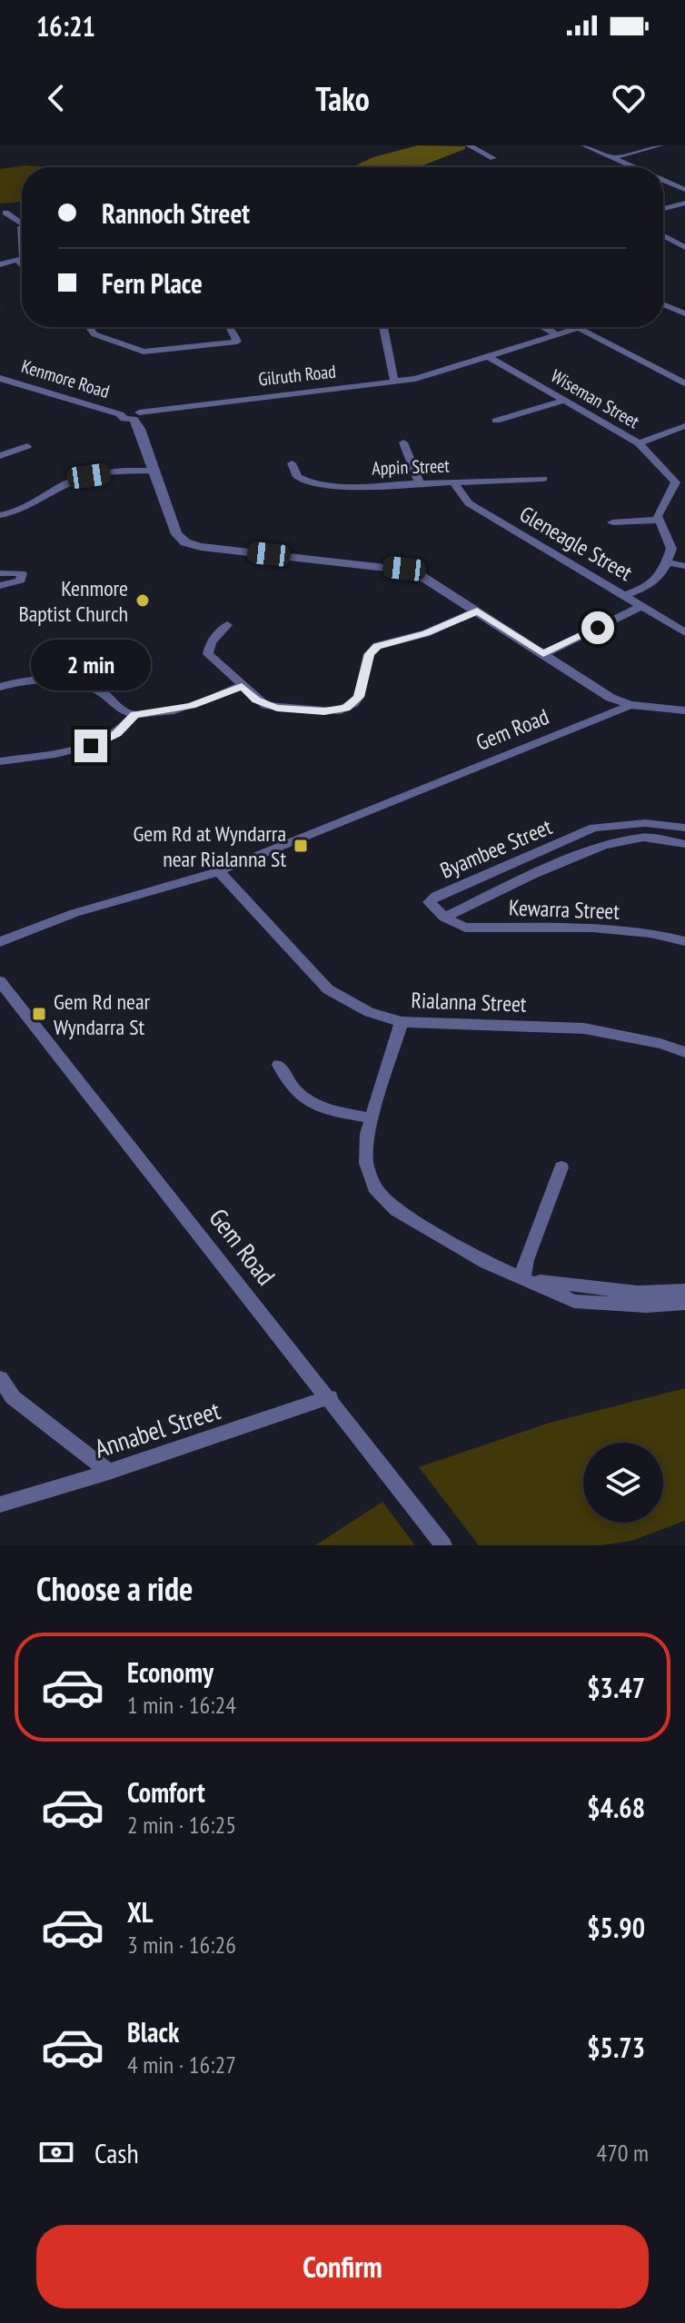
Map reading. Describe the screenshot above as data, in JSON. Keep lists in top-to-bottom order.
{
  "streets": {
    "street": [
      "Gilruth Road",
      "Kenmore Road",
      "Wiseman Street",
      "Appin Street",
      "Gleneagle Street",
      "Gem Road",
      "Byambee Street",
      "Kewarra Street",
      "Rialanna Street",
      "Annabel Street"
    ]
  },
  "crossings": [
    ["Gilruth Road", "Kenmore Road"],
    ["Gilruth Road", "Wiseman Street"],
    ["Kenmore Road", "Gem Road"],
    ["Appin Street", "Gleneagle Street"],
    ["Gem Road", "Rialanna Street"],
    ["Gem Road", "Annabel Street"],
    ["Byambee Street", "Kewarra Street"]
  ],
  "places": {
    "other": ["Kenmore Baptist Church"],
    "transit": ["Gem Rd at Wyndarra near Rialanna St", "Gem Rd near Wyndarra St"]
  },
  "page": {
    "status": "16:21",
    "header": "Tako",
    "banner": ["Rannoch Street", "Fern Place"],
    "bubble": "2 min",
    "heading": "Choose a ride",
    "list": [
      {
        "name": "Economy",
        "note": "1 min · 16:24",
        "value": "$3.47"
      },
      {
        "name": "Comfort",
        "note": "2 min · 16:25",
        "value": "$4.68"
      },
      {
        "name": "XL",
        "note": "3 min · 16:26",
        "value": "$5.90"
      },
      {
        "name": "Black",
        "note": "4 min · 16:27",
        "value": "$5.73"
      }
    ],
    "pay": ["Cash", "470 m"],
    "buttons": "Confirm"
  }
}
